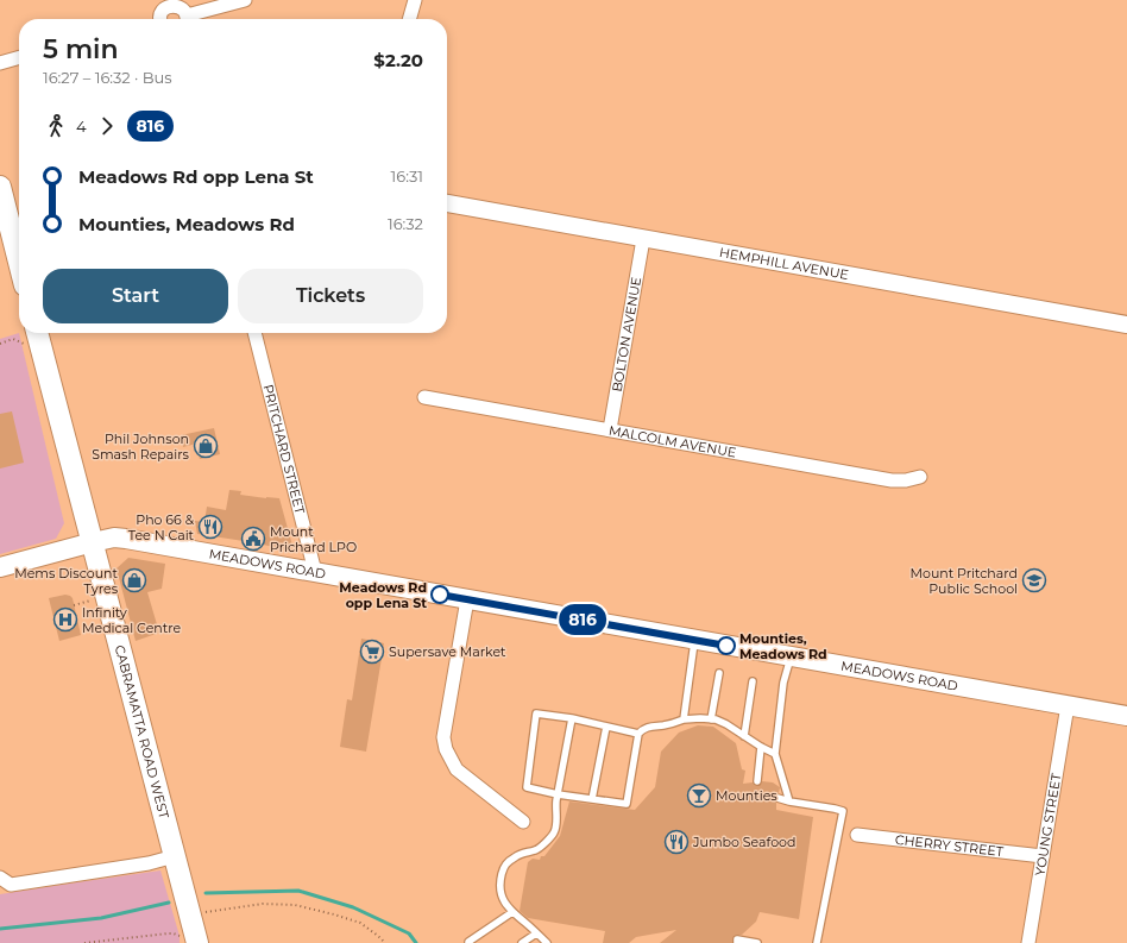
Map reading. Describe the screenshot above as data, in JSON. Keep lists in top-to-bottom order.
{
  "streets": {
    "main road": ["MEADOWS ROAD", "CABRAMATTA ROAD WEST"],
    "street": [
      "HEMPHILL AVENUE",
      "BOLTON AVENUE",
      "MALCOLM AVENUE",
      "PRITCHARD STREET",
      "YOUNG STREET",
      "CHERRY STREET"
    ]
  },
  "crossings": [
    ["HEMPHILL AVENUE", "BOLTON AVENUE"],
    ["BOLTON AVENUE", "MALCOLM AVENUE"],
    ["PRITCHARD STREET", "MEADOWS ROAD"],
    ["MEADOWS ROAD", "CABRAMATTA ROAD WEST"],
    ["MEADOWS ROAD", "YOUNG STREET"],
    ["YOUNG STREET", "CHERRY STREET"]
  ],
  "places": {
    "shop": ["Phil Johnson Smash Repairs", "Mems Discount Tyres"],
    "restaurant": ["Pho 66 & Tee N Cait", "Jumbo Seafood"],
    "public building": ["Mount Prichard LPO"],
    "school or university": ["Mount Pritchard Public School"],
    "other": ["Meadows Rd opp Lena St", "Mounties, Meadows Rd"],
    "hospital": ["Infinity Medical Centre"],
    "supermarket": ["Supersave Market"],
    "bar": ["Mounties"]
  },
  "lines": ["bus line 816"],
  "page": {
    "on_map": "816",
    "heading": ["5 min", "16:27 – 16:32 · Bus", "$2.20"],
    "legs": ["4", "816"],
    "list": [
      {
        "name": "Meadows Rd opp Lena St",
        "value": "16:31"
      },
      {
        "name": "Mounties, Meadows Rd",
        "value": "16:32"
      }
    ],
    "buttons": ["Start", "Tickets"]
  }
}
